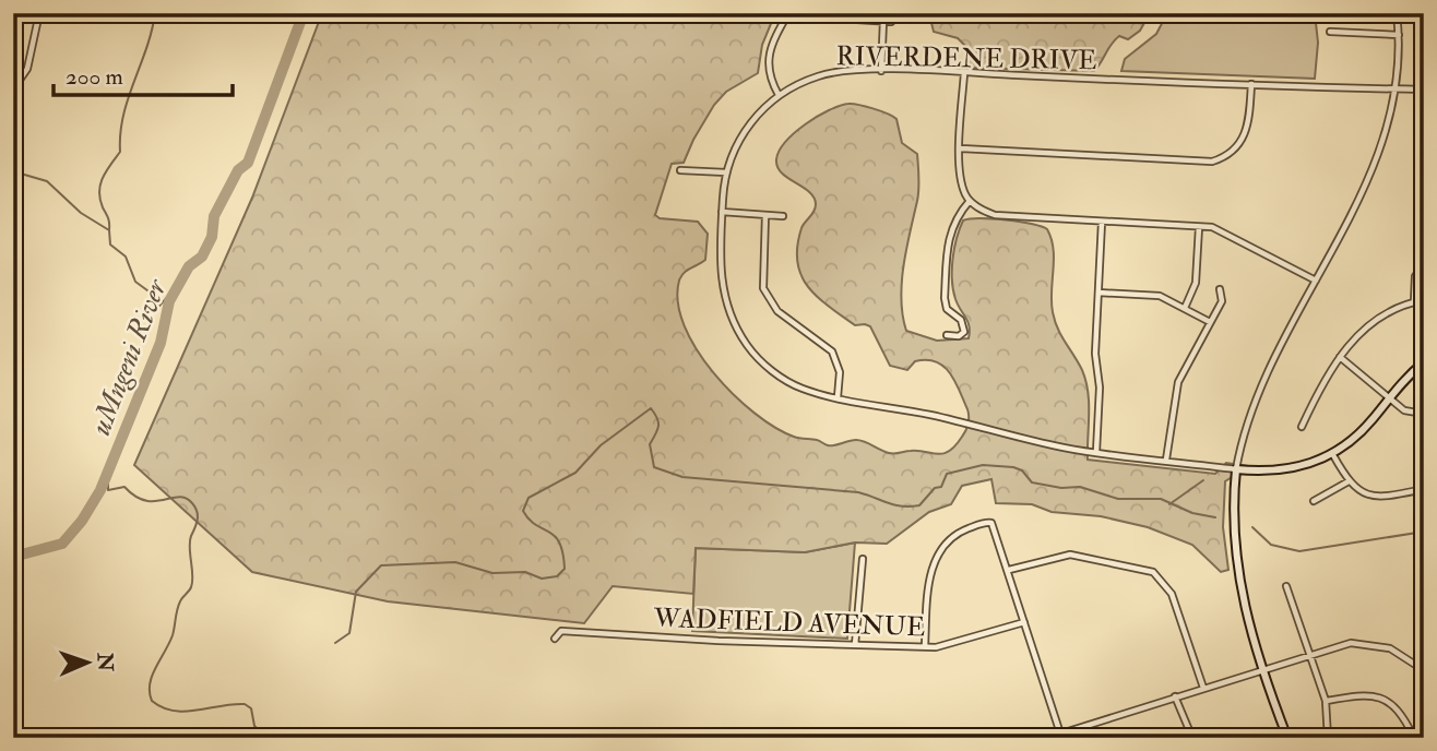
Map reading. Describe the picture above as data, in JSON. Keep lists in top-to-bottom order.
{
  "streets": {
    "street": ["RIVERDENE DRIVE", "WADFIELD AVENUE"]
  },
  "water": ["uMngeni River"],
  "scale_bar": "200 m",
  "north": "right"
}
